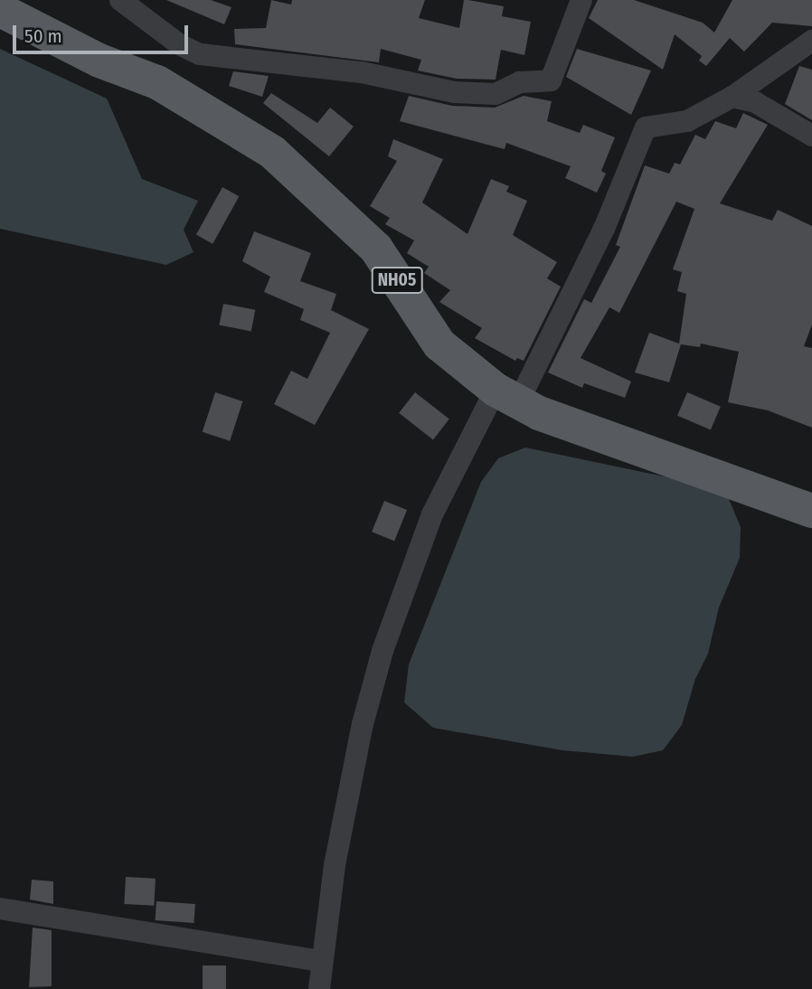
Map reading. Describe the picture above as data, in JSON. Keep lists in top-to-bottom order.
{
  "streets": {
    "main road": ["NH05"]
  },
  "scale_bar": "50 m"
}
